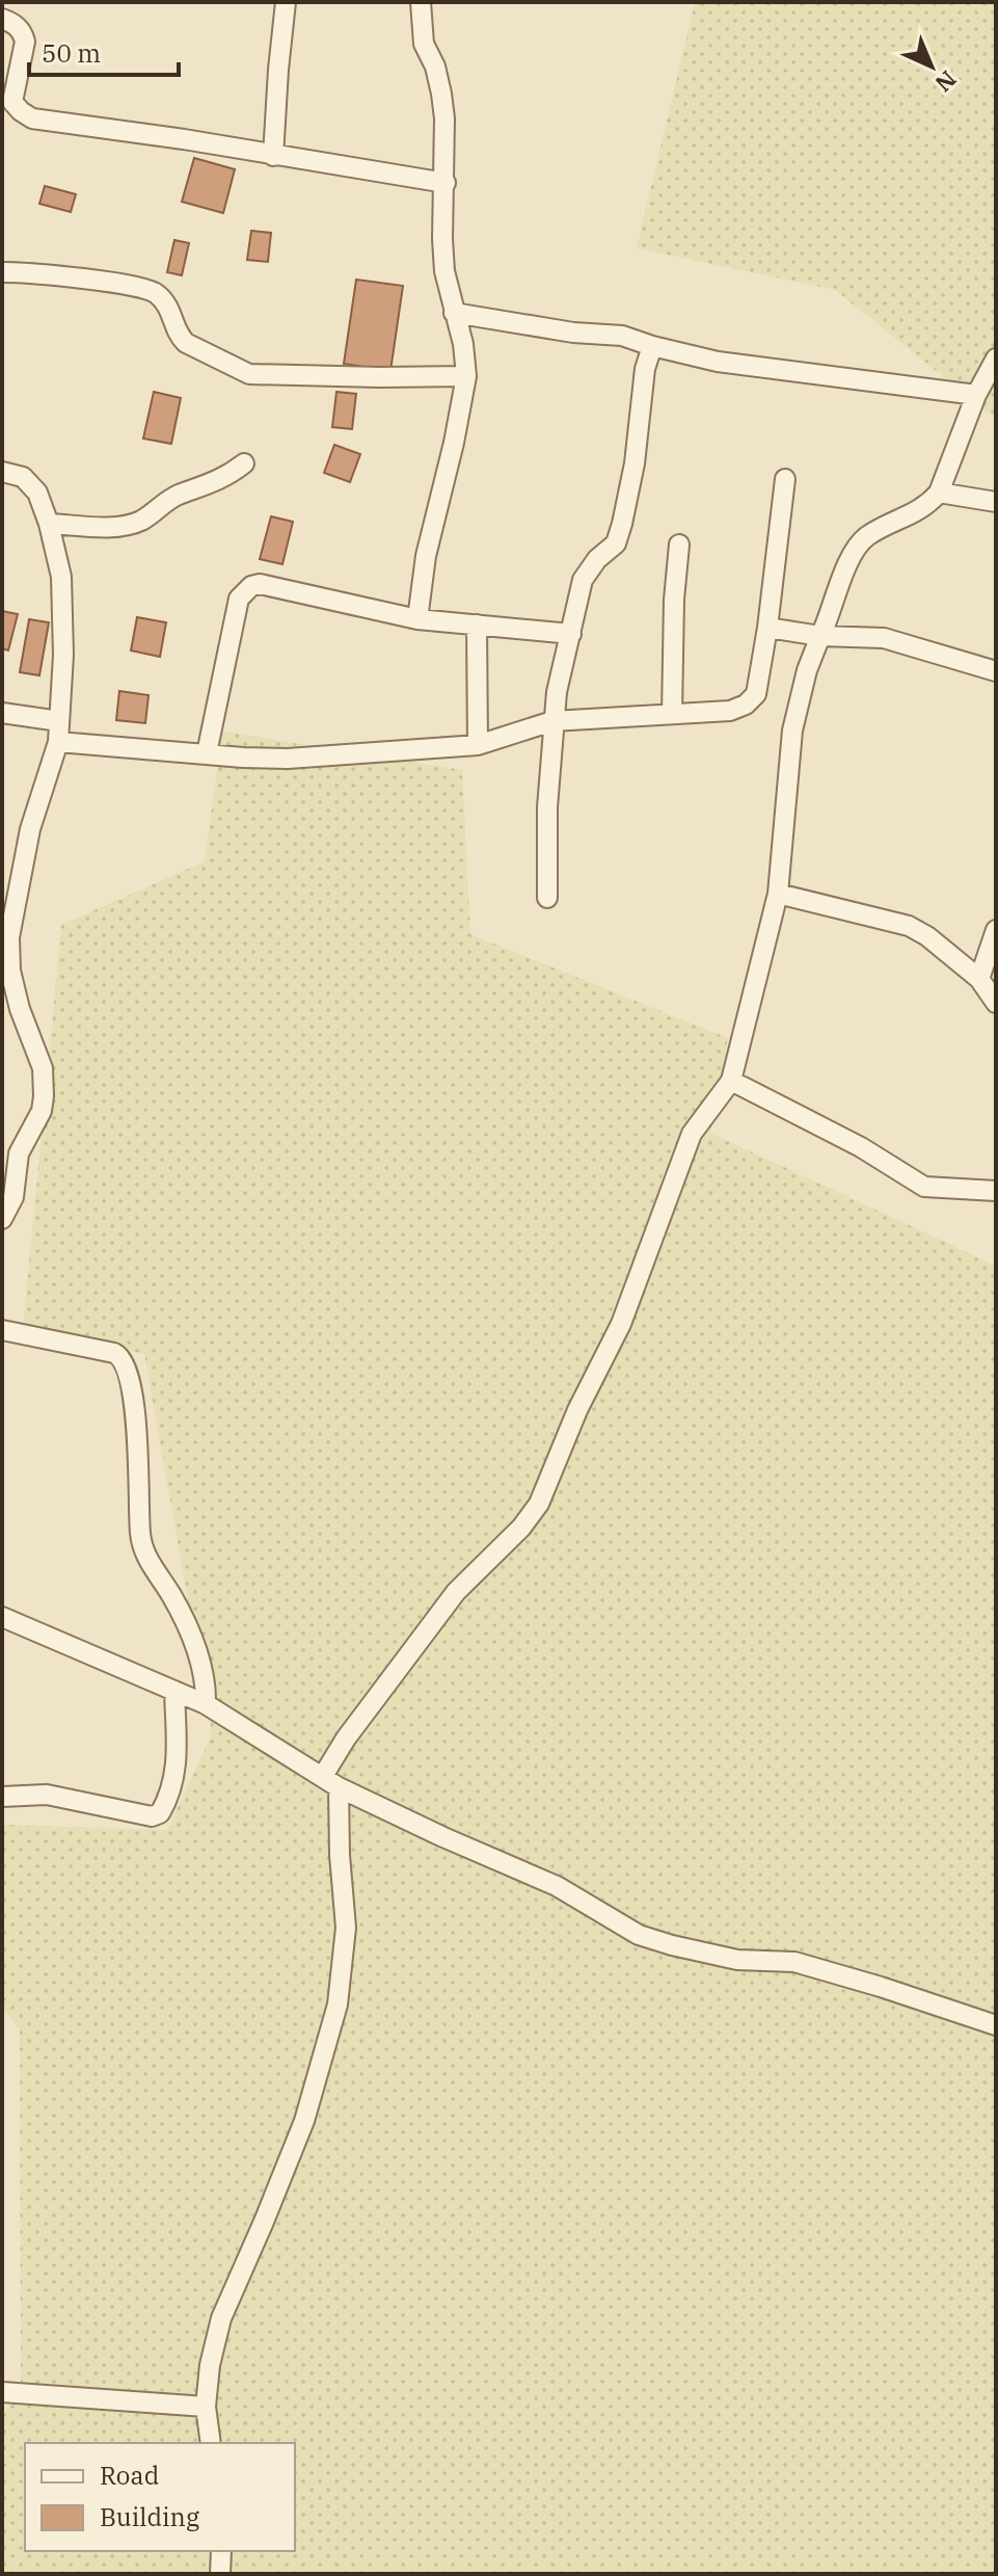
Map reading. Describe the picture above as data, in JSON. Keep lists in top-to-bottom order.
{
  "legend": ["Road", "Building"],
  "scale_bar": "50 m",
  "north": "bottom right"
}
